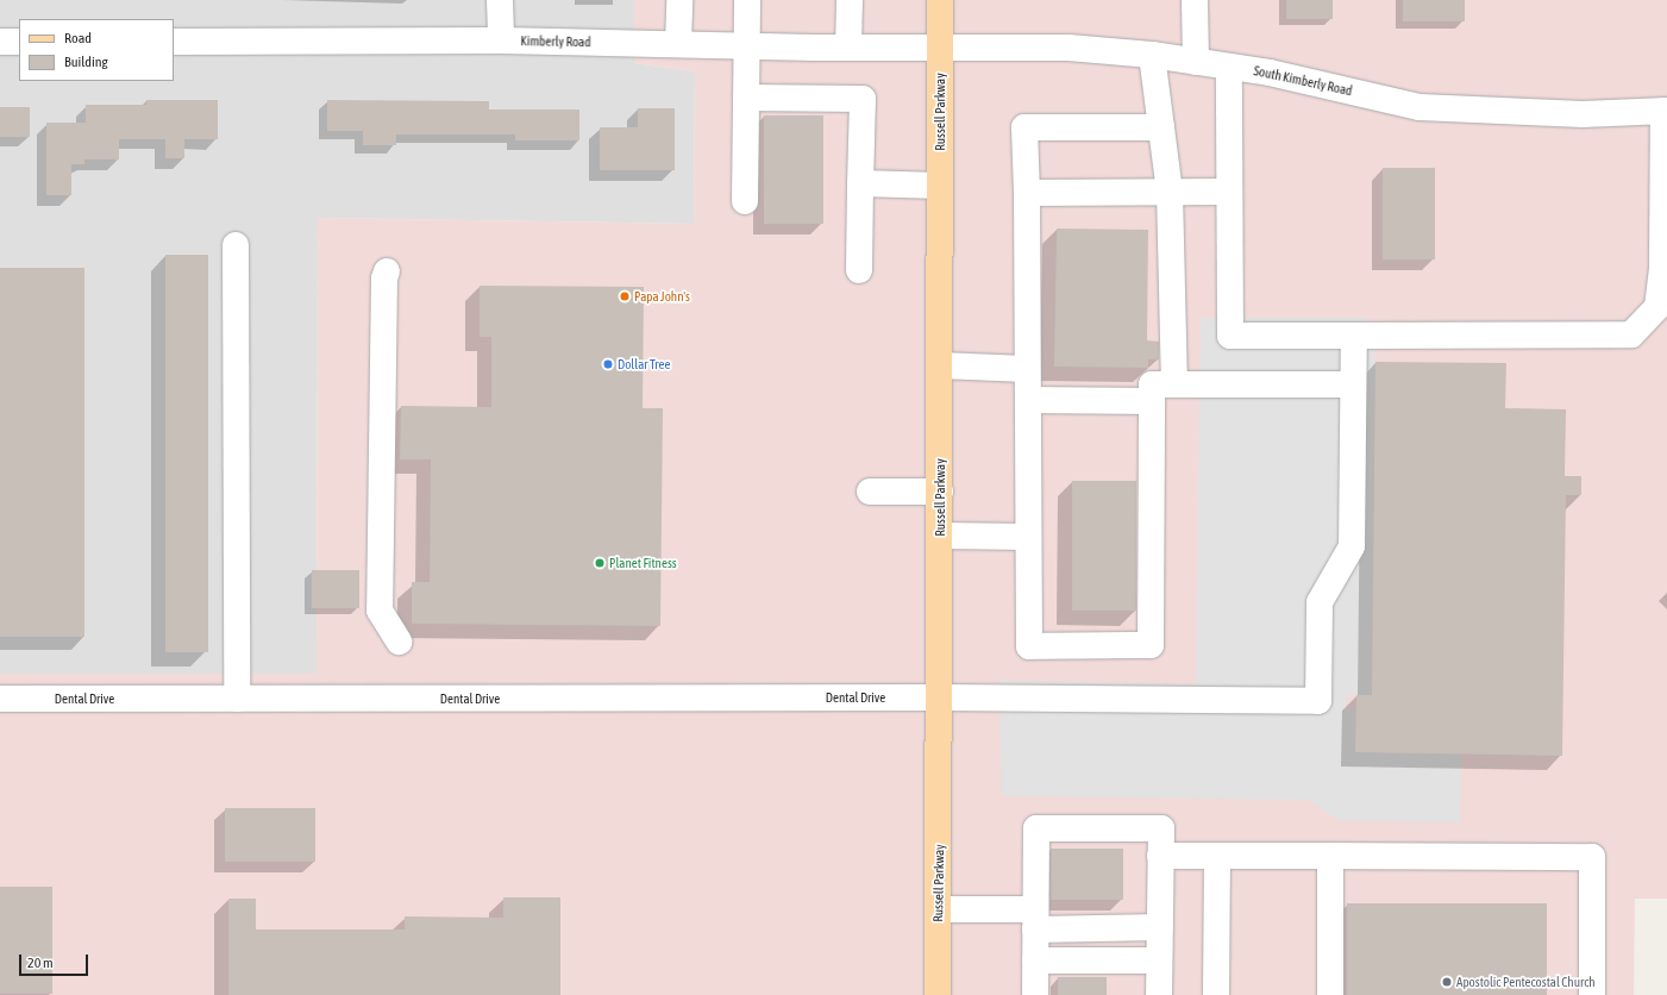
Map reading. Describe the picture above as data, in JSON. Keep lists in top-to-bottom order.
{
  "streets": {
    "main road": ["Russell Parkway"],
    "street": ["Kimberly Road", "South Kimberly Road", "Dental Drive"]
  },
  "crossings": [
    ["Kimberly Road", "South Kimberly Road"],
    ["Kimberly Road", "Russell Parkway"],
    ["South Kimberly Road", "Russell Parkway"],
    ["Russell Parkway", "Dental Drive"]
  ],
  "places": [
    "Papa John's",
    "Dollar Tree",
    "Planet Fitness",
    "Apostolic Pentecostal Church"
  ],
  "legend": ["Road", "Building"],
  "scale_bar": "20 m"
}
